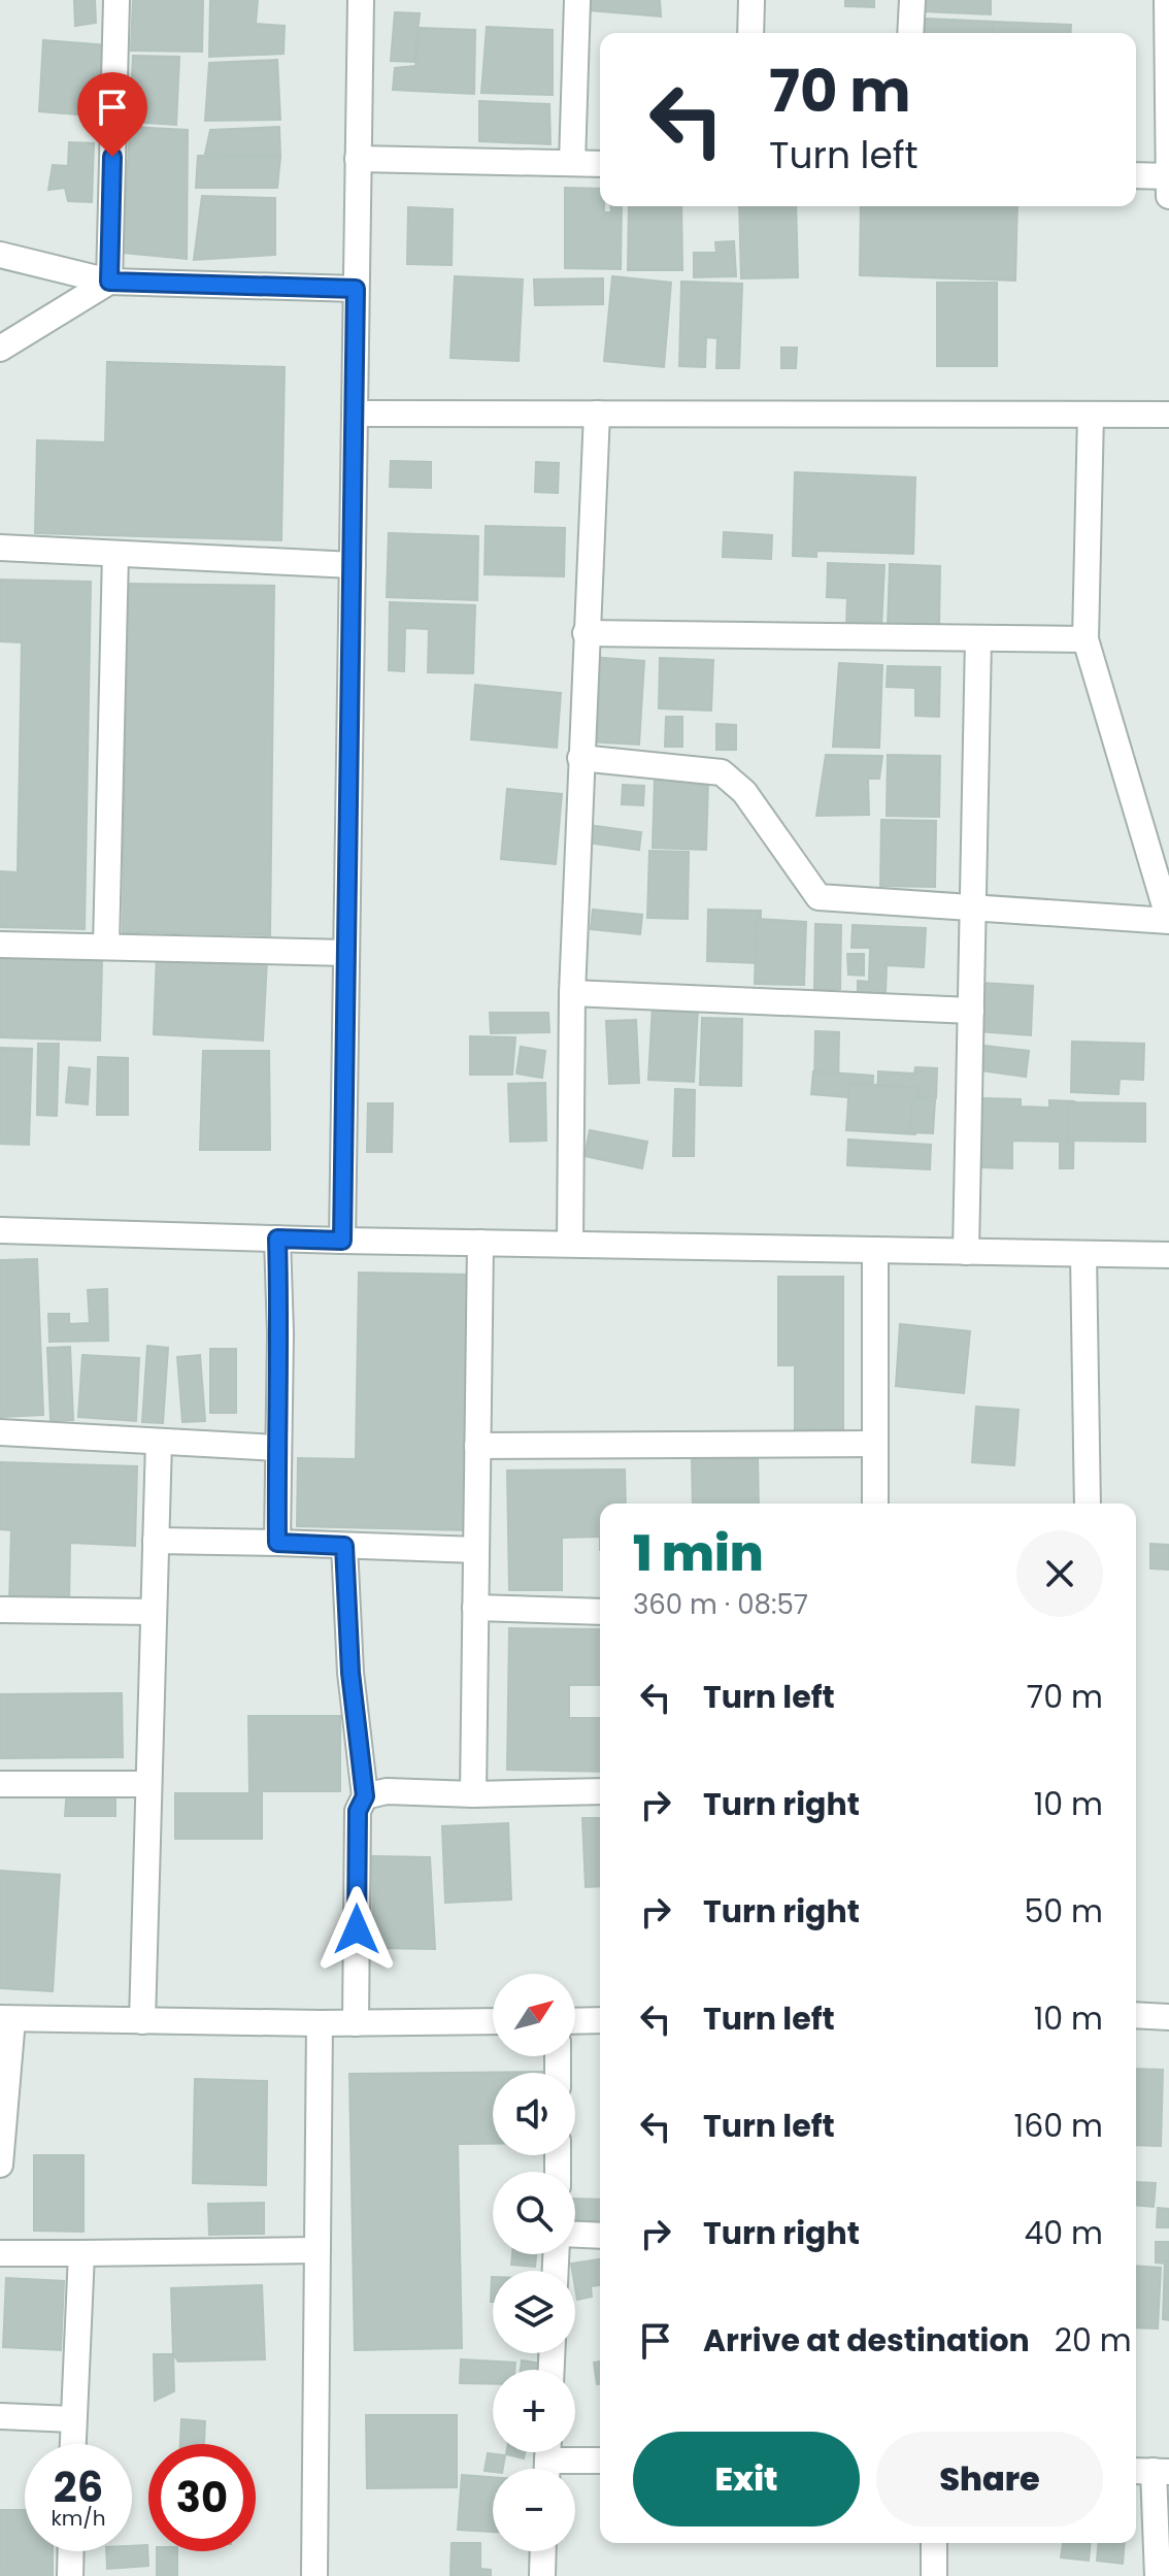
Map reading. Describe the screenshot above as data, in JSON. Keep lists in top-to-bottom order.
{
  "north": "top right",
  "page": {
    "turn": ["70 m", "Turn left"],
    "heading": ["1 min", "360 m · 08:57"],
    "list": [
      {
        "name": "Turn left",
        "value": "70 m"
      },
      {
        "name": "Turn right",
        "value": "10 m"
      },
      {
        "name": "Turn right",
        "value": "50 m"
      },
      {
        "name": "Turn left",
        "value": "10 m"
      },
      {
        "name": "Turn left",
        "value": "160 m"
      },
      {
        "name": "Turn right",
        "value": "40 m"
      },
      {
        "name": "Arrive at destination",
        "value": "20 m"
      }
    ],
    "map_buttons": ["+", "−"],
    "buttons": ["Exit", "Share"],
    "speed": "26 km/h",
    "limit": "30"
  }
}
